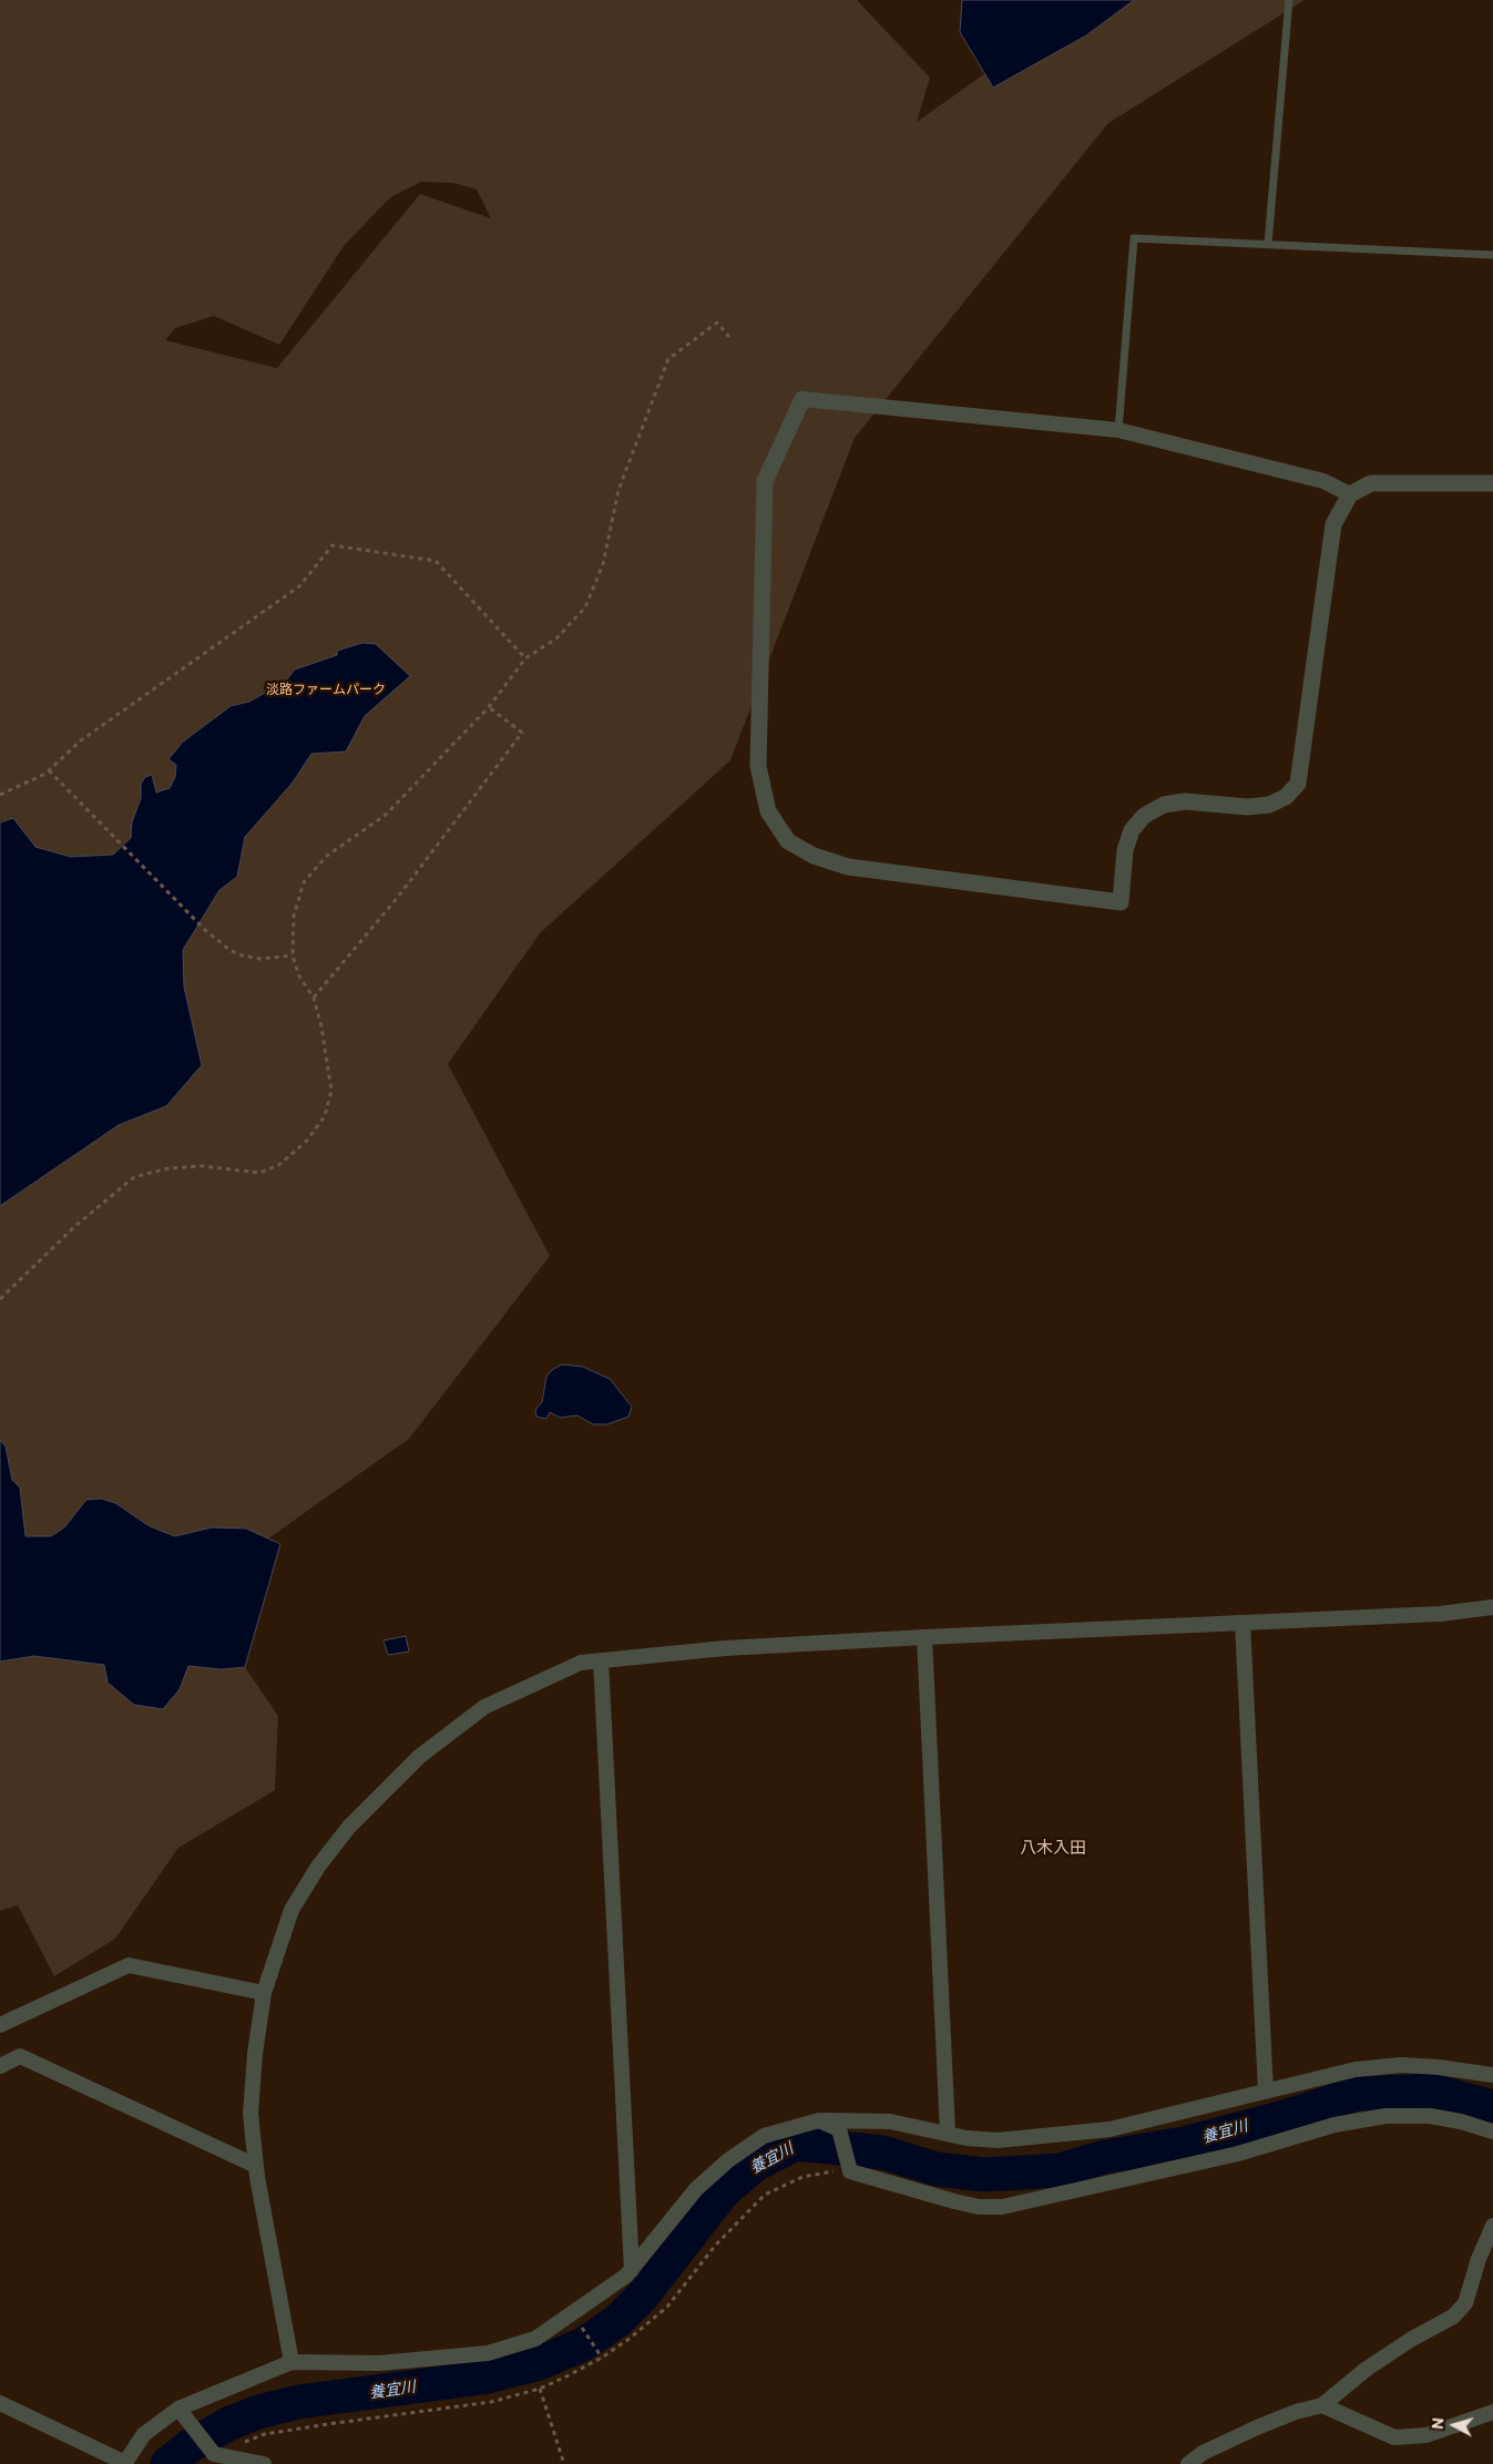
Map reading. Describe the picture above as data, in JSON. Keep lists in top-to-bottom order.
{
  "districts": ["八木入田"],
  "water": ["養宜川"],
  "parks": ["淡路ファームパーク"],
  "north": "left"
}
